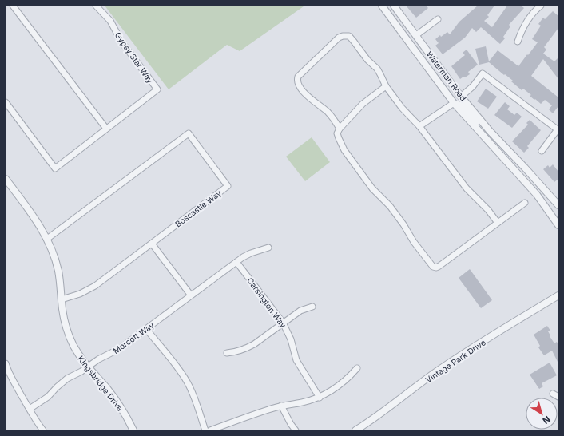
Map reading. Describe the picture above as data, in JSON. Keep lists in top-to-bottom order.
{
  "streets": {
    "street": [
      "Gypsy Star Way",
      "Waterman Road",
      "Boscastle Way",
      "Carsington Way",
      "Morcott Way",
      "Vintage Park Drive",
      "Kingsbridge Drive"
    ]
  },
  "crossings": [
    ["Boscastle Way", "Kingsbridge Drive"],
    ["Carsington Way", "Morcott Way"],
    ["Morcott Way", "Kingsbridge Drive"]
  ],
  "north": "bottom right"
}
